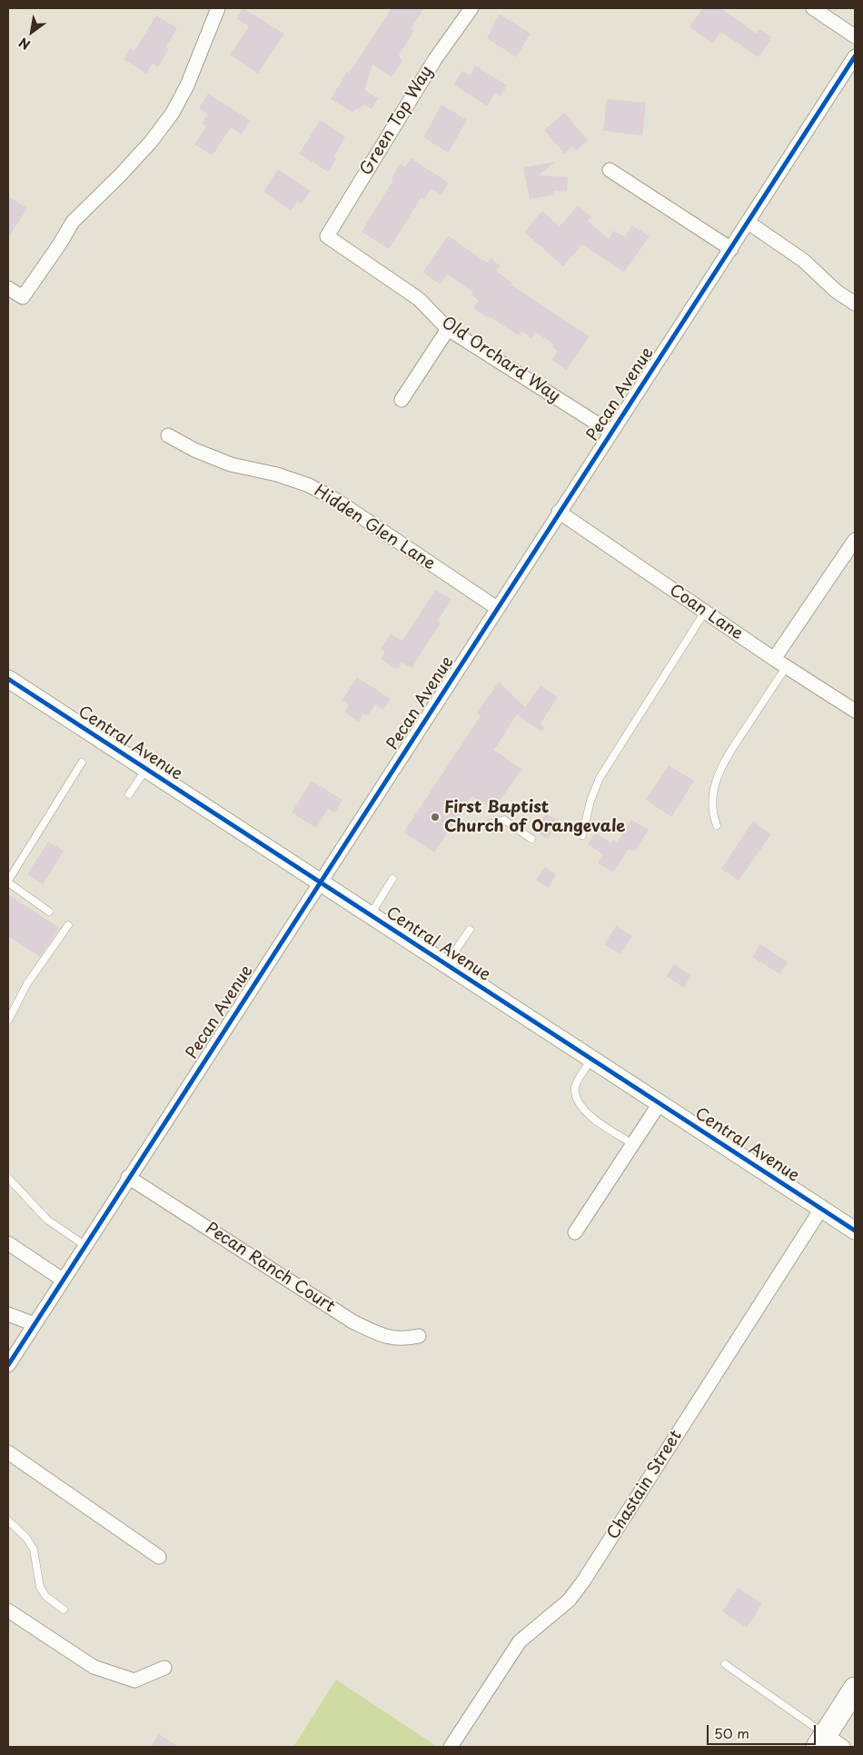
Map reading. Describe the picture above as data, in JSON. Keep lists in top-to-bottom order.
{
  "streets": {
    "street": [
      "Green Top Way",
      "Old Orchard Way",
      "Pecan Avenue",
      "Hidden Glen Lane",
      "Coan Lane",
      "Central Avenue",
      "Pecan Ranch Court",
      "Chastain Street"
    ]
  },
  "crossings": [
    ["Green Top Way", "Old Orchard Way"],
    ["Old Orchard Way", "Pecan Avenue"],
    ["Pecan Avenue", "Hidden Glen Lane"],
    ["Pecan Avenue", "Coan Lane"],
    ["Pecan Avenue", "Central Avenue"],
    ["Pecan Avenue", "Pecan Ranch Court"],
    ["Central Avenue", "Chastain Street"]
  ],
  "places": ["First Baptist Church of Orangevale"],
  "scale_bar": "50 m",
  "north": "bottom left"
}
